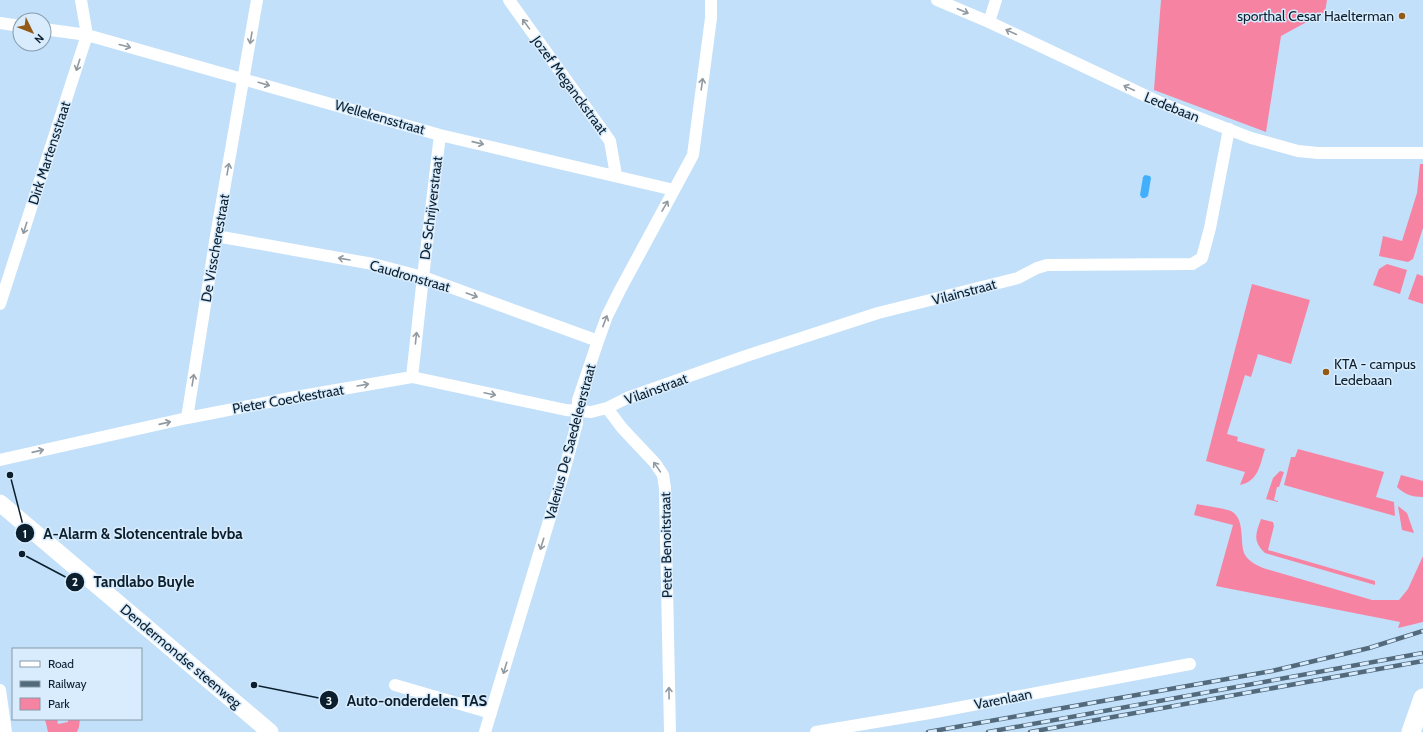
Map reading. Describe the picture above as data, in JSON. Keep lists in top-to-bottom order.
{
  "streets": {
    "street": [
      "Jozef Meganckstraat",
      "Ledebaan",
      "Wellekensstraat",
      "Dirk Martensstraat",
      "De Schrijverstraat",
      "De Visscherestraat",
      "Caudronstraat",
      "Vilainstraat",
      "Pieter Coeckestraat",
      "Valerius De Saedeleerstraat",
      "Peter Benoitstraat",
      "Dendermondse steenweg",
      "Varenlaan"
    ]
  },
  "crossings": [
    ["Jozef Meganckstraat", "Wellekensstraat"],
    ["Ledebaan", "Vilainstraat"],
    ["Wellekensstraat", "Dirk Martensstraat"],
    ["Wellekensstraat", "De Schrijverstraat"],
    ["Wellekensstraat", "De Visscherestraat"],
    ["Wellekensstraat", "Valerius De Saedeleerstraat"],
    ["De Schrijverstraat", "Caudronstraat"],
    ["De Schrijverstraat", "Pieter Coeckestraat"],
    ["De Visscherestraat", "Caudronstraat"],
    ["De Visscherestraat", "Pieter Coeckestraat"],
    ["Caudronstraat", "Valerius De Saedeleerstraat"],
    ["Vilainstraat", "Peter Benoitstraat"],
    ["Pieter Coeckestraat", "Valerius De Saedeleerstraat"]
  ],
  "one_way": [
    "Jozef Meganckstraat",
    "Wellekensstraat",
    "Dirk Martensstraat",
    "De Schrijverstraat",
    "Pieter Coeckestraat",
    "Peter Benoitstraat"
  ],
  "places": [
    "sporthal Cesar Haelterman",
    "KTA - campus Ledebaan",
    "A-Alarm & Slotencentrale bvba",
    "Tandlabo Buyle",
    "Auto-onderdelen TAS"
  ],
  "legend": ["Road", "Railway", "Park"],
  "north": "bottom right"
}
